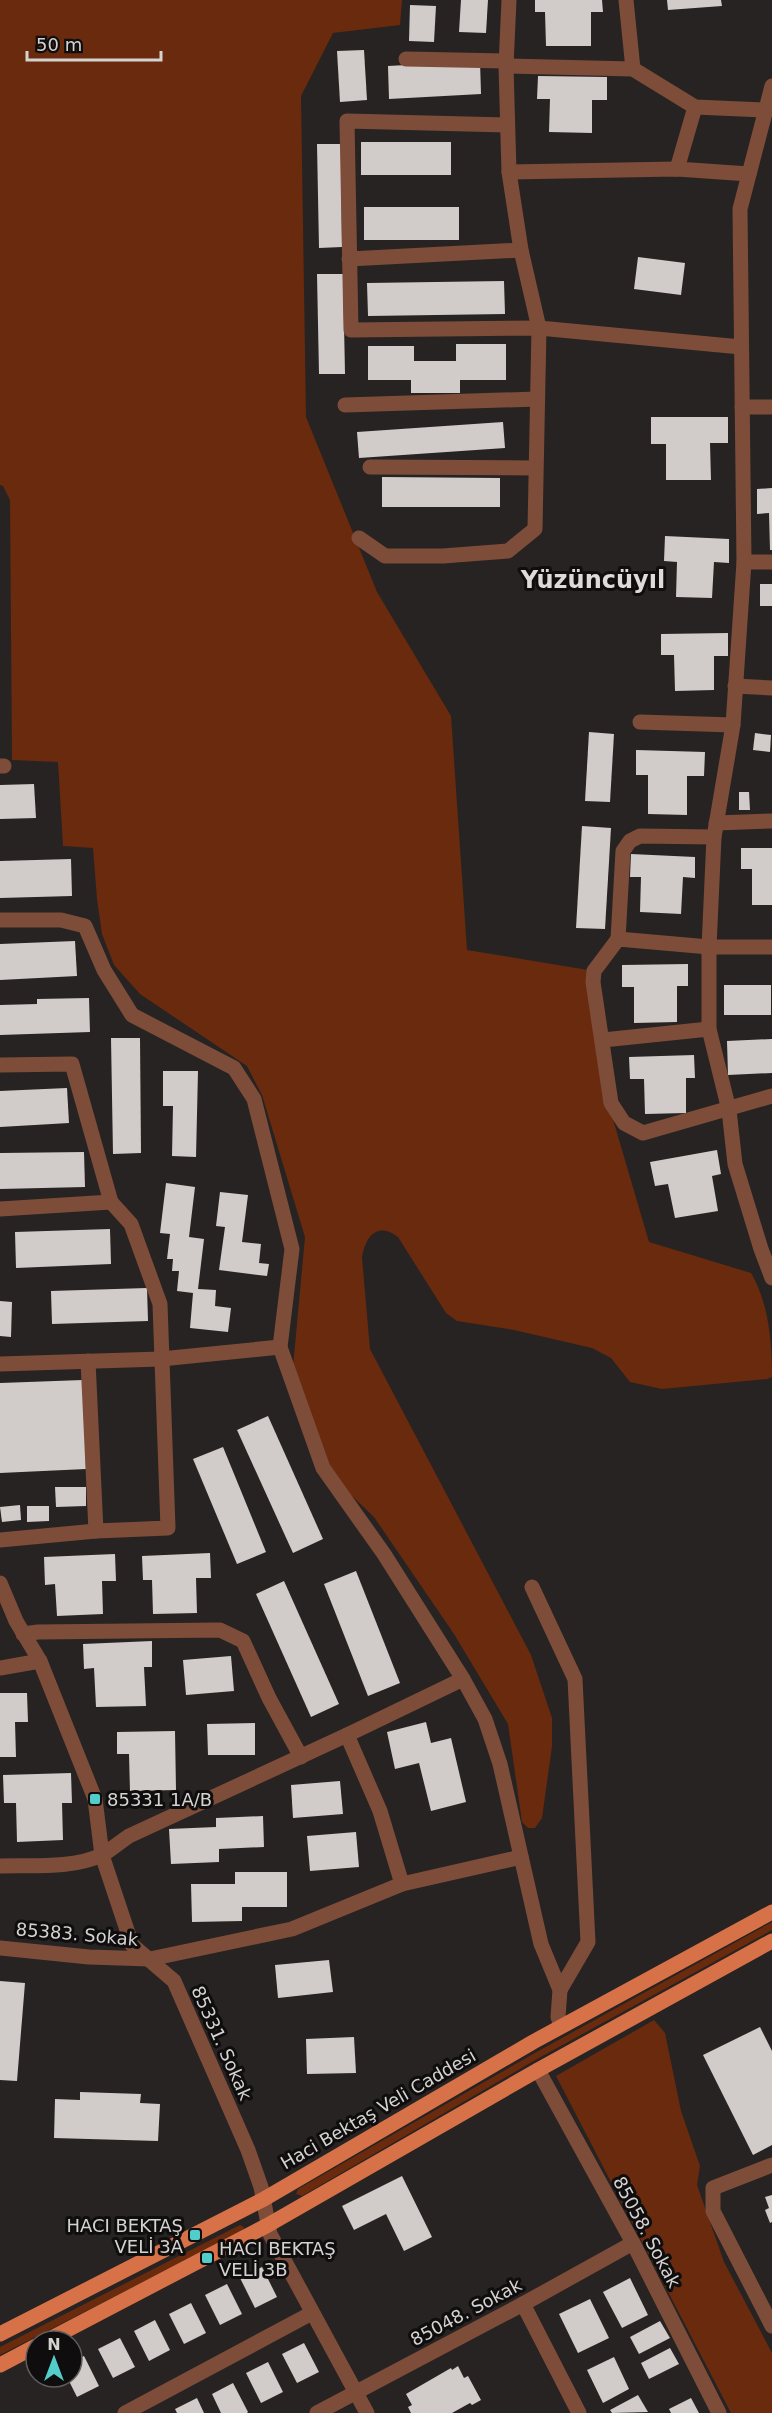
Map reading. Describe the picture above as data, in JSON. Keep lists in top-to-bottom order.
{
  "streets": {
    "main road": ["Haci Bektaş Veli Caddesi"],
    "street": [
      "85383. Sokak",
      "85331. Sokak",
      "85058. Sokak",
      "85048. Sokak"
    ]
  },
  "crossings": [
    ["85383. Sokak", "85331. Sokak"],
    ["85331. Sokak", "Haci Bektaş Veli Caddesi"],
    ["85331. Sokak", "85048. Sokak"],
    ["85058. Sokak", "85048. Sokak"]
  ],
  "districts": ["Yüzüncüyıl"],
  "places": {
    "transit": ["85331 1A/B", "HACI BEKTAŞ VELİ 3A", "HACI BEKTAŞ VELİ 3B"]
  },
  "scale_bar": "50 m",
  "north": "top"
}
